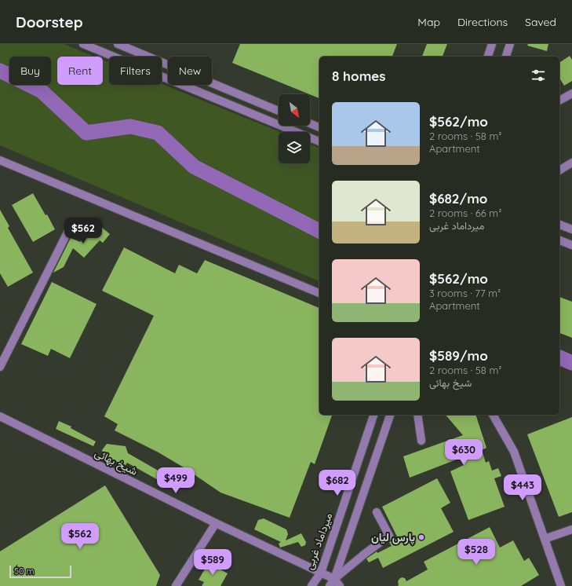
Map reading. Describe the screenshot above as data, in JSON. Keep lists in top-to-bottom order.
{
  "streets": {
    "street": ["شیخ بهائی", "میرداماد غربی"]
  },
  "crossings": [
    ["شیخ بهائی", "میرداماد غربی"]
  ],
  "places": ["پارس لیان"],
  "scale_bar": "50 m",
  "north": "bottom right",
  "page": {
    "header": "Doorstep",
    "nav": ["Map", "Directions", "Saved"],
    "chip": [
      "Buy",
      "Rent",
      "Filters",
      "New"
    ],
    "heading": "8 homes",
    "list": [
      {
        "name": "$562/mo",
        "note": "2 rooms · 58 m² · Apartment"
      },
      {
        "name": "$682/mo",
        "note": "2 rooms · 66 m² · میرداماد غربی"
      },
      {
        "name": "$562/mo",
        "note": "3 rooms · 77 m² · Apartment"
      },
      {
        "name": "$589/mo",
        "note": "2 rooms · 58 m² · شیخ بهائی"
      }
    ],
    "price": [
      "$562",
      "$630",
      "$499",
      "$682",
      "$443",
      "$562",
      "$528",
      "$589"
    ],
    "scale": "50 m"
  }
}
